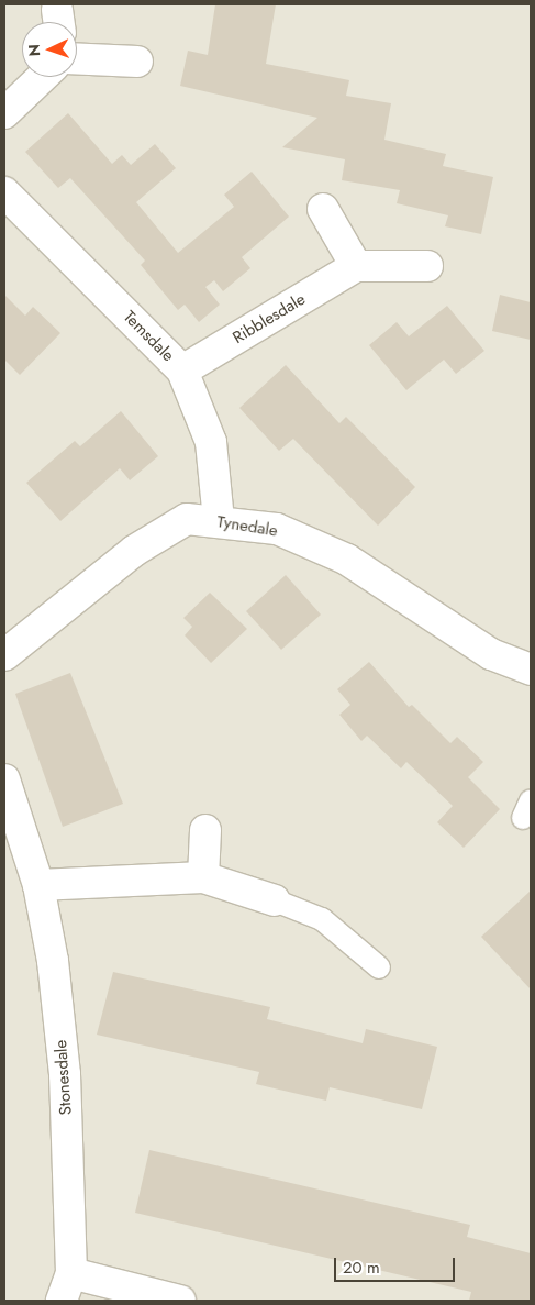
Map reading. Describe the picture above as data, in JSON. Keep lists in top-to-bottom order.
{
  "streets": {
    "street": [
      "Ribblesdale",
      "Temsdale",
      "Tynedale",
      "Stonesdale"
    ]
  },
  "crossings": [
    ["Ribblesdale", "Temsdale"],
    ["Temsdale", "Tynedale"]
  ],
  "scale_bar": "20 m",
  "north": "left"
}
